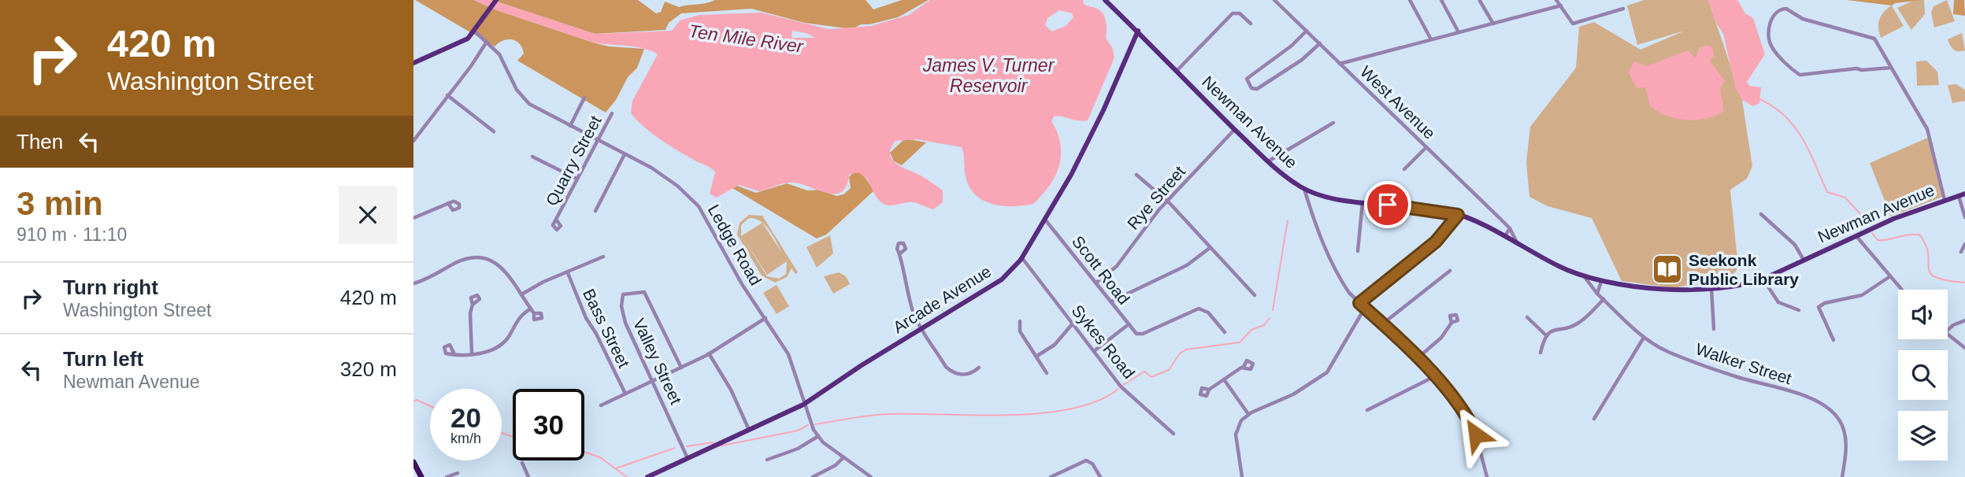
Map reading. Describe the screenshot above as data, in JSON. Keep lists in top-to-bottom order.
{
  "streets": {
    "main road": ["Newman Avenue", "Arcade Avenue"],
    "street": [
      "West Avenue",
      "Quarry Street",
      "Rye Street",
      "Ledge Road",
      "Scott Road",
      "Bass Street",
      "Sykes Road",
      "Valley Street",
      "Walker Street"
    ]
  },
  "crossings": [
    ["West Avenue", "Newman Avenue"],
    ["Newman Avenue", "Rye Street"],
    ["Newman Avenue", "Arcade Avenue"],
    ["Newman Avenue", "Walker Street"],
    ["Quarry Street", "Ledge Road"],
    ["Rye Street", "Scott Road"],
    ["Ledge Road", "Arcade Avenue"],
    ["Scott Road", "Arcade Avenue"],
    ["Arcade Avenue", "Sykes Road"],
    ["Arcade Avenue", "Valley Street"]
  ],
  "water": ["Ten Mile River", "James V. Turner Reservoir"],
  "places": {
    "library": ["Seekonk Public Library"]
  },
  "page": {
    "turn": ["420 m", "Washington Street"],
    "then": "Then",
    "heading": ["3 min", "910 m · 11:10"],
    "list": [
      {
        "name": "Turn right",
        "note": "Washington Street",
        "value": "420 m"
      },
      {
        "name": "Turn left",
        "note": "Newman Avenue",
        "value": "320 m"
      }
    ],
    "speed": "20 km/h",
    "limit": "30"
  }
}
